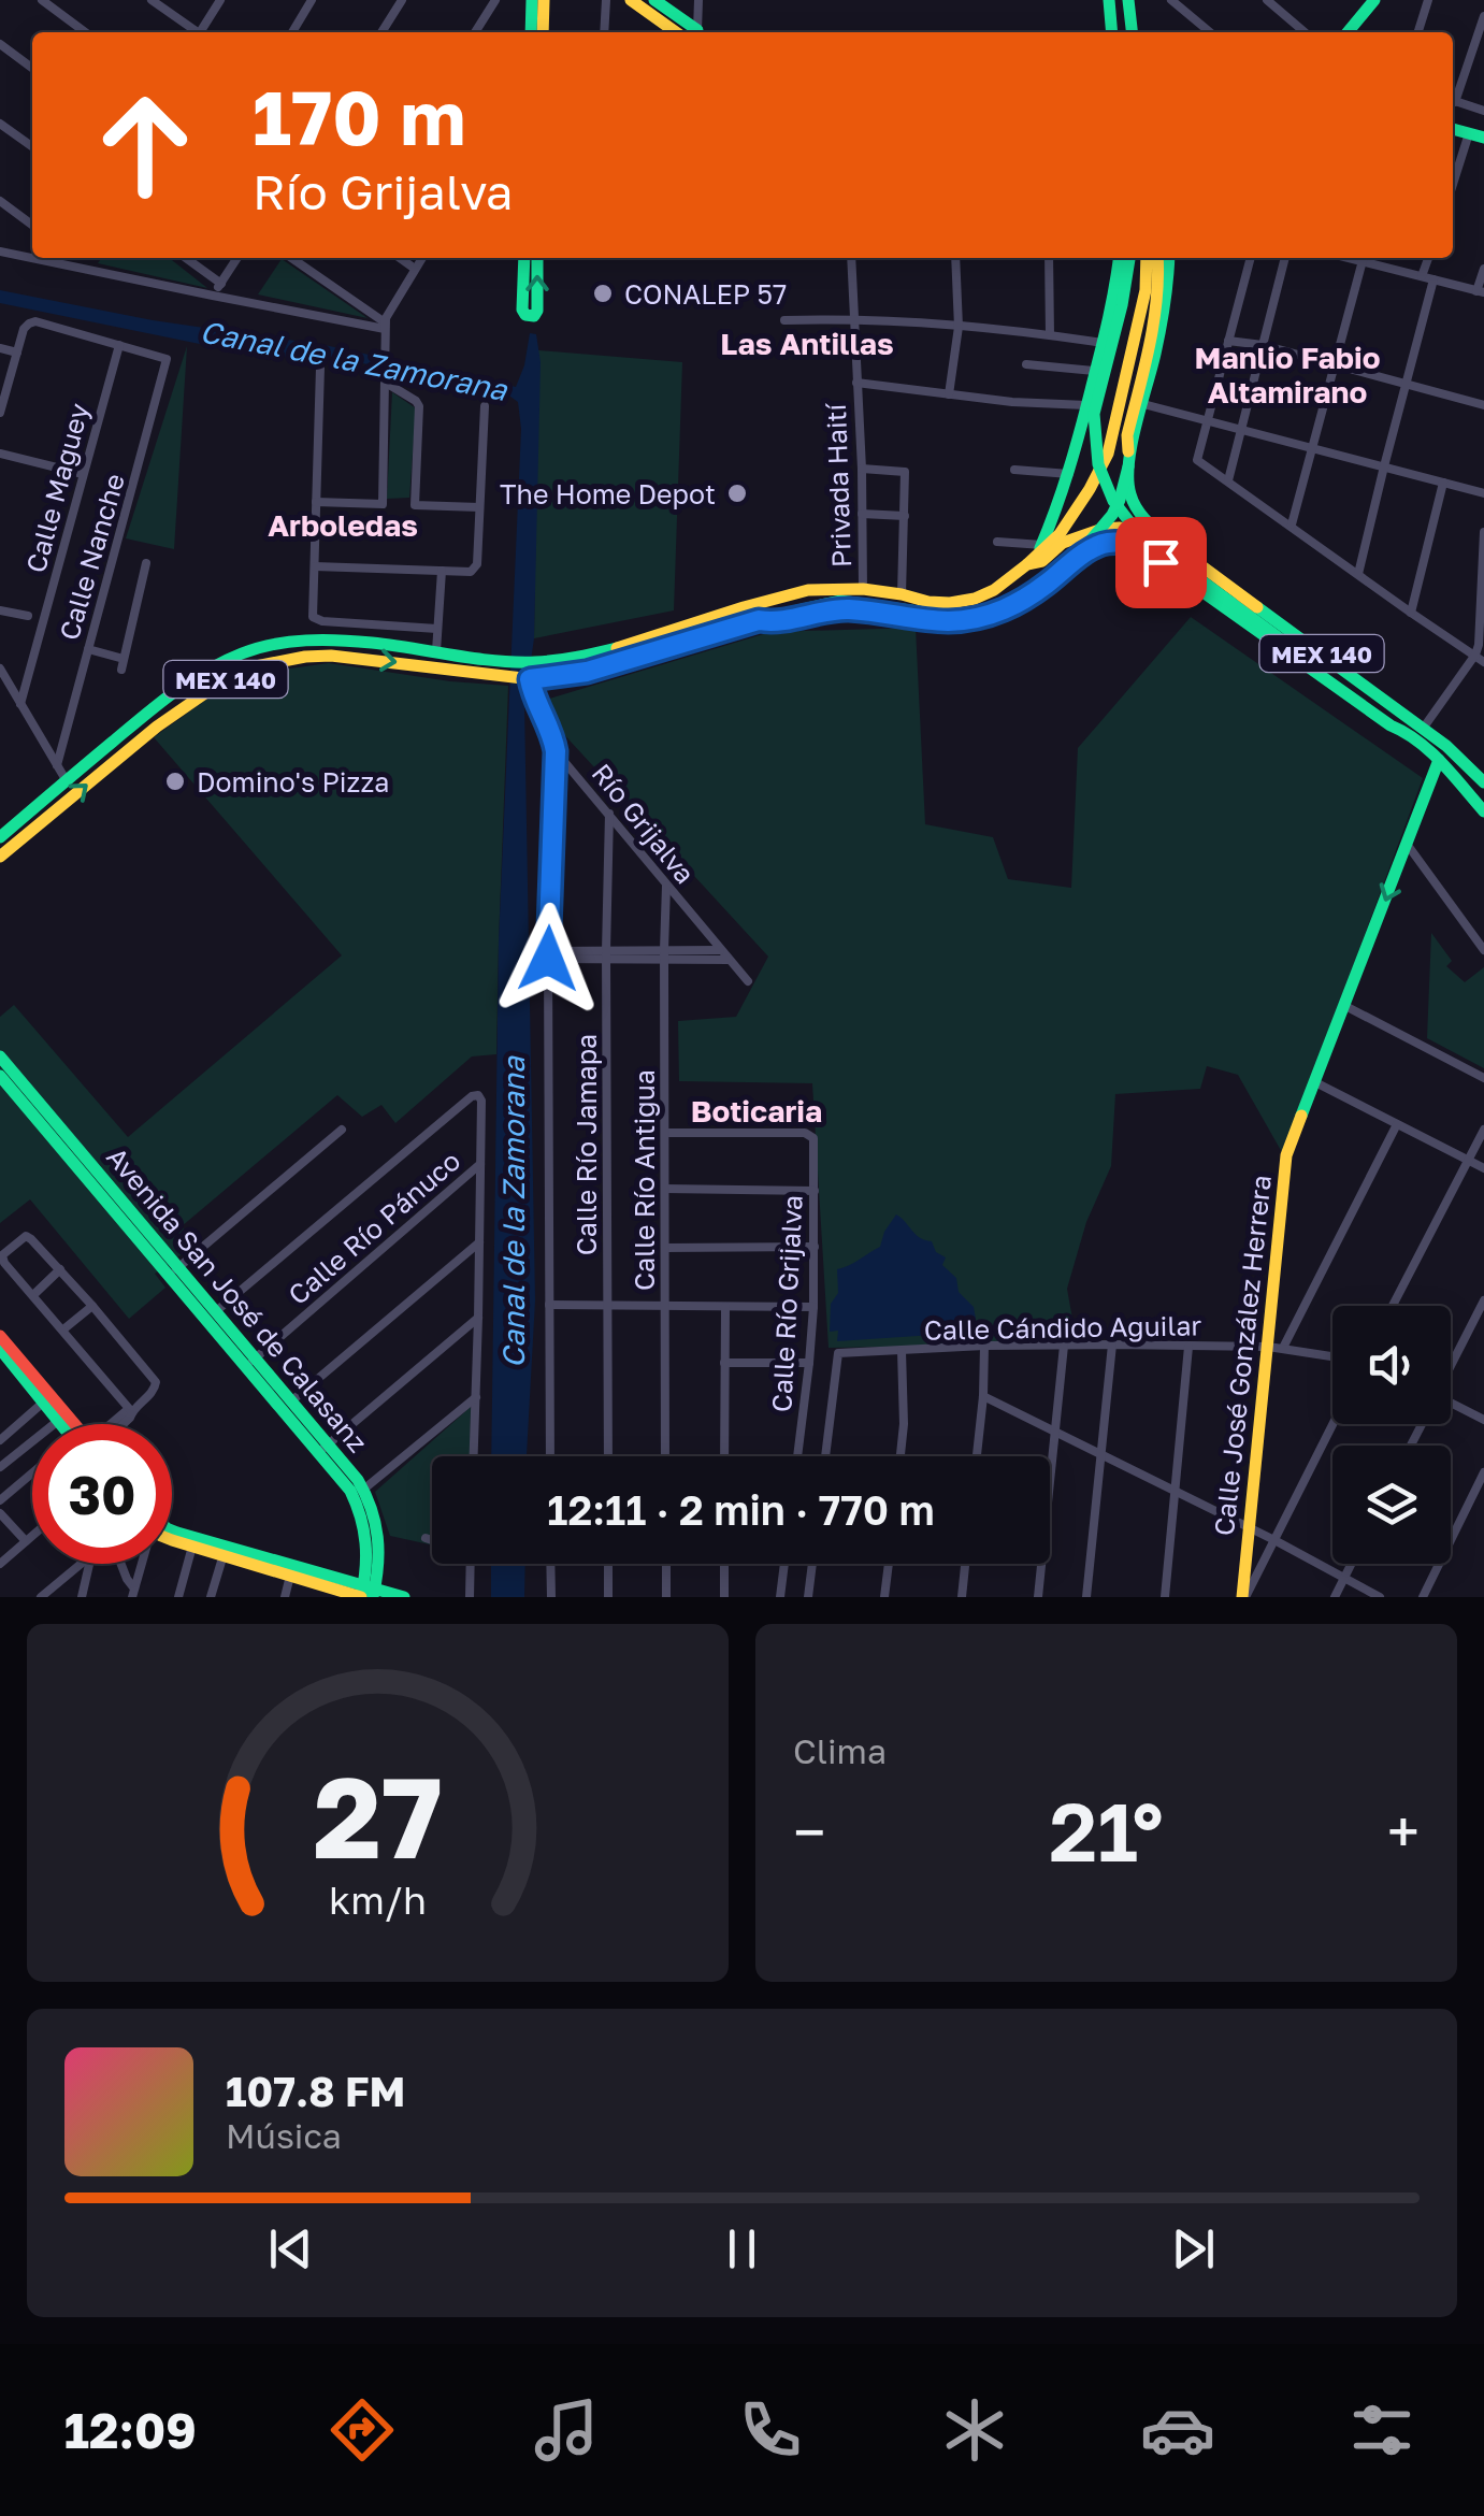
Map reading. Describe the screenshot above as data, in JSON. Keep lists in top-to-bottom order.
{
  "streets": {
    "main road": ["MEX 140", "Avenida San José de Calasanz", "Calle José González Herrera"],
    "street": [
      "Privada Haití",
      "Calle Maguey",
      "Calle Nanche",
      "Río Grijalva",
      "Calle Río Jamapa",
      "Calle Río Antigua",
      "Calle Río Pánuco",
      "Calle Río Grijalva",
      "Calle Cándido Aguilar"
    ]
  },
  "crossings": [
    ["Privada Haití", "MEX 140"],
    ["Calle Maguey", "Calle Nanche"],
    ["MEX 140", "Río Grijalva"],
    ["MEX 140", "Calle José González Herrera"],
    ["Río Grijalva", "Calle Río Jamapa"],
    ["Río Grijalva", "Calle Río Antigua"],
    ["Calle Río Antigua", "Calle Río Grijalva"],
    ["Calle Río Pánuco", "Avenida San José de Calasanz"],
    ["Calle Cándido Aguilar", "Calle José González Herrera"]
  ],
  "districts": [
    "Las Antillas",
    "Manlio Fabio Altamirano",
    "Arboledas",
    "Boticaria"
  ],
  "water": ["Canal de la Zamorana"],
  "places": ["CONALEP 57", "The Home Depot", "Domino's Pizza"],
  "page": {
    "turn": ["170 m", "Río Grijalva"],
    "limit": "30",
    "trip": "12:11 · 2 min · 770 m",
    "tile": "Clima",
    "heat": ["−", "21°", "+"],
    "song": ["107.8 FM", "Música"],
    "tabs": "12:09",
    "gauge": ["27", "km/h"]
  }
}
